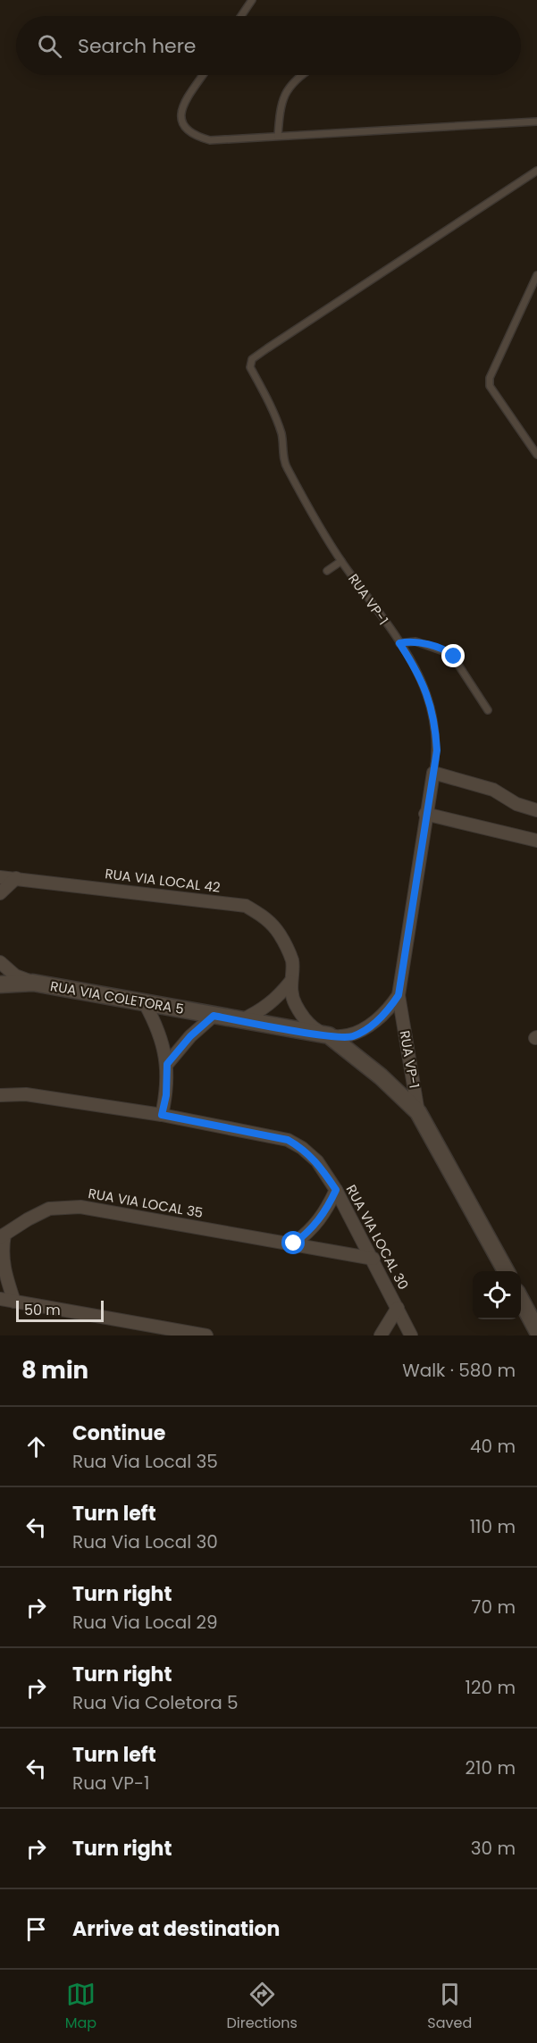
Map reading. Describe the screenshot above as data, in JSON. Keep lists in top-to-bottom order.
{
  "streets": {
    "street": [
      "RUA VP-1",
      "RUA VIA LOCAL 42",
      "RUA VIA COLETORA 5",
      "RUA VIA LOCAL 35",
      "RUA VIA LOCAL 30"
    ]
  },
  "crossings": [
    ["RUA VP-1", "RUA VIA COLETORA 5"],
    ["RUA VIA LOCAL 35", "RUA VIA LOCAL 30"]
  ],
  "scale_bar": "50 m",
  "page": {
    "search": "Search here",
    "scale": "50 m",
    "heading": ["8 min", "Walk · 580 m"],
    "list": [
      ["Continue", "Rua Via Local 35", "40 m"],
      ["Turn left", "Rua Via Local 30", "110 m"],
      ["Turn right", "Rua Via Local 29", "70 m"],
      ["Turn right", "Rua Via Coletora 5", "120 m"],
      ["Turn left", "Rua VP-1", "210 m"],
      ["Turn right", "30 m"],
      "Arrive at destination"
    ],
    "nav": ["Map", "Directions", "Saved"]
  }
}
